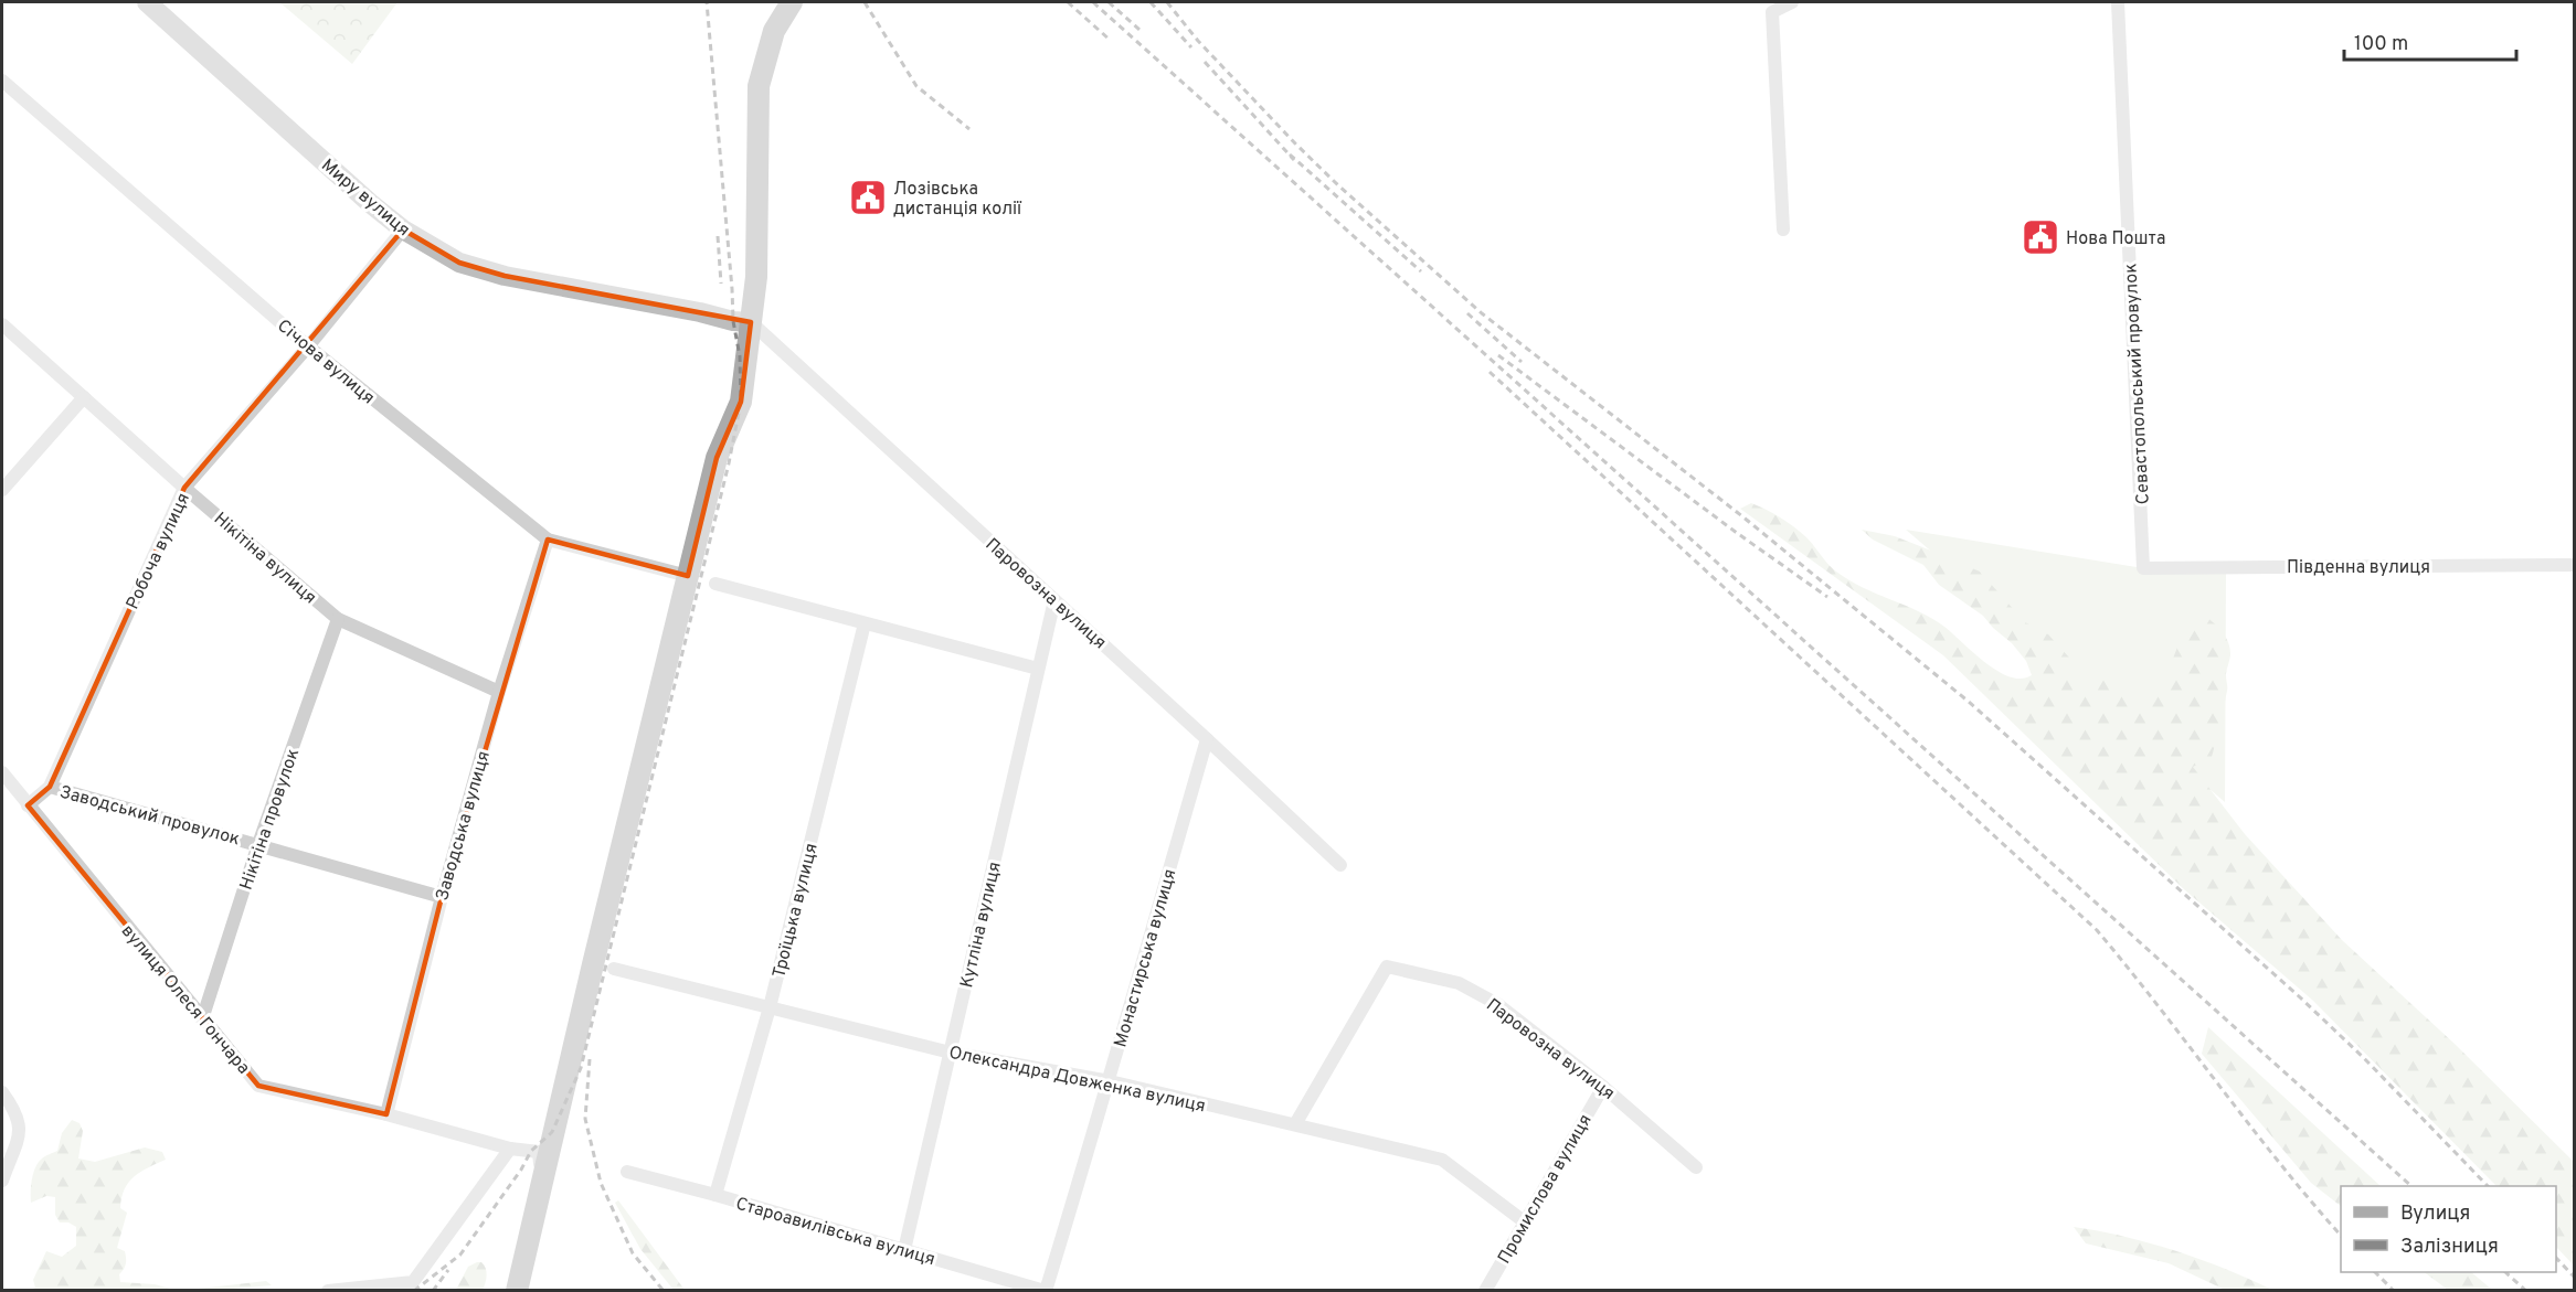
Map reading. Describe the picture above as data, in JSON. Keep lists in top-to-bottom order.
{
  "streets": {
    "main road": ["Миру вулиця"],
    "street": [
      "Січова вулиця",
      "Севастопольський провулок",
      "Робоча вулиця",
      "Нікітіна вулиця",
      "Південна вулиця",
      "Паровозна вулиця",
      "Заводський провулок",
      "Нікітіна провулок",
      "Заводська вулиця",
      "Троїцька вулиця",
      "Кутліна вулиця",
      "Монастирська вулиця",
      "вулиця Олеся Гончара",
      "Олександра Довженка вулиця",
      "Промислова вулиця",
      "Староавилівська вулиця"
    ]
  },
  "crossings": [
    ["Миру вулиця", "Робоча вулиця"],
    ["Миру вулиця", "Паровозна вулиця"],
    ["Січова вулиця", "Робоча вулиця"],
    ["Січова вулиця", "Заводська вулиця"],
    ["Севастопольський провулок", "Південна вулиця"],
    ["Робоча вулиця", "Нікітіна вулиця"],
    ["Робоча вулиця", "Заводський провулок"],
    ["Робоча вулиця", "вулиця Олеся Гончара"],
    ["Нікітіна вулиця", "Нікітіна провулок"],
    ["Нікітіна вулиця", "Заводська вулиця"],
    ["Паровозна вулиця", "Кутліна вулиця"],
    ["Паровозна вулиця", "Монастирська вулиця"],
    ["Паровозна вулиця", "Олександра Довженка вулиця"],
    ["Паровозна вулиця", "Промислова вулиця"],
    ["Заводський провулок", "Нікітіна провулок"],
    ["Заводський провулок", "Заводська вулиця"],
    ["Нікітіна провулок", "вулиця Олеся Гончара"],
    ["Заводська вулиця", "вулиця Олеся Гончара"],
    ["Троїцька вулиця", "Олександра Довженка вулиця"],
    ["Троїцька вулиця", "Староавилівська вулиця"],
    ["Кутліна вулиця", "Олександра Довженка вулиця"],
    ["Кутліна вулиця", "Староавилівська вулиця"],
    ["Монастирська вулиця", "Олександра Довженка вулиця"],
    ["Монастирська вулиця", "Староавилівська вулиця"],
    ["Олександра Довженка вулиця", "Промислова вулиця"]
  ],
  "places": {
    "public building": ["Лозівська дистанція колії", "Нова Пошта"]
  },
  "legend": ["Вулиця", "Залізниця"],
  "scale_bar": "100 m"
}
